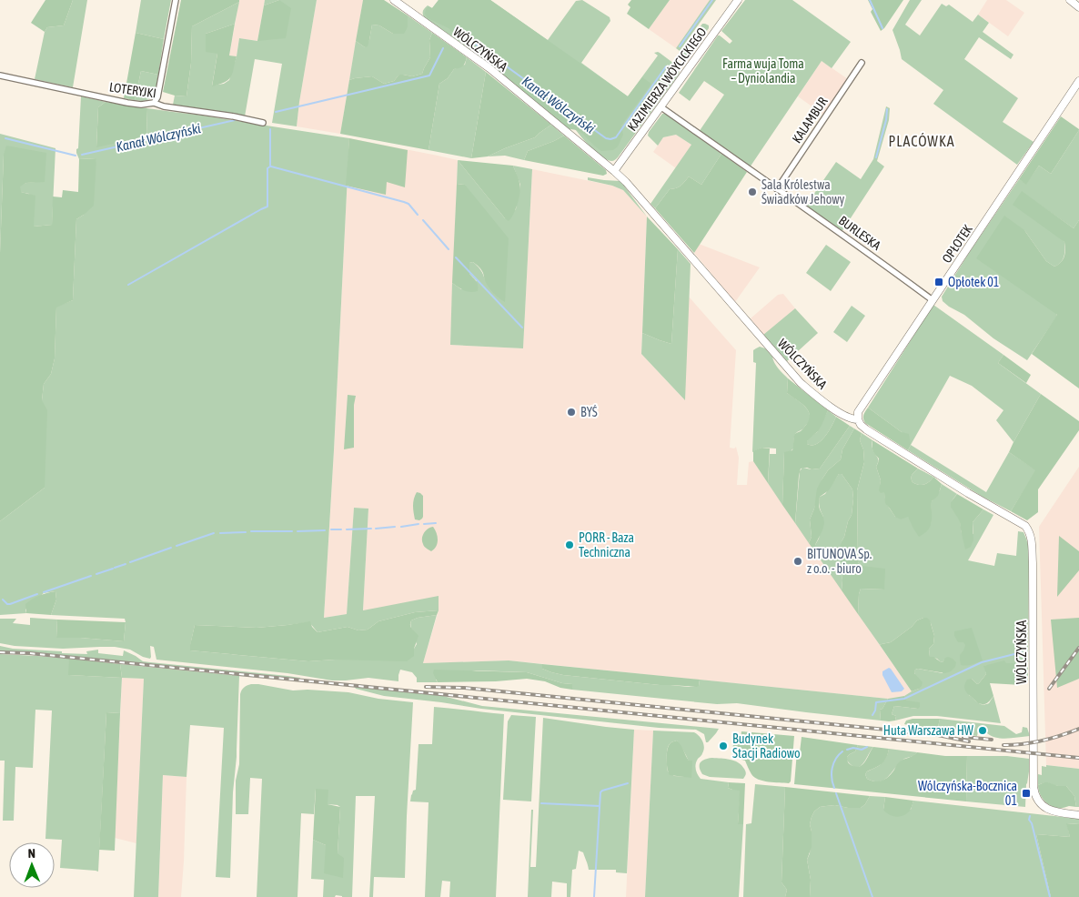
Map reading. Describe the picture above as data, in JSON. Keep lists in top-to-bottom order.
{
  "streets": {
    "street": [
      "WÓLCZYŃSKA",
      "KAZIMIERZA WÓYCICKIEGO",
      "LOTERYJKI",
      "KALAMBUR",
      "BURLESKA",
      "OPŁOTEK"
    ]
  },
  "crossings": [
    ["WÓLCZYŃSKA", "KAZIMIERZA WÓYCICKIEGO"],
    ["WÓLCZYŃSKA", "OPŁOTEK"],
    ["KAZIMIERZA WÓYCICKIEGO", "BURLESKA"],
    ["KALAMBUR", "BURLESKA"],
    ["BURLESKA", "OPŁOTEK"]
  ],
  "districts": ["PLACÓWKA"],
  "water": ["Kanał Wólczyński"],
  "parks": ["Farma wuja Toma – Dyniolandia"],
  "places": {
    "other": [
      "Sala Królestwa Świadków Jehowy",
      "BYŚ",
      "PORR - Baza Techniczna",
      "BITUNOVA Sp. z o.o. - biuro",
      "Huta Warszawa HW",
      "Budynek Stacji Radiowo"
    ],
    "transit": ["Opłotek 01", "Wólczyńska-Bocznica 01"]
  },
  "north": "top"
}
